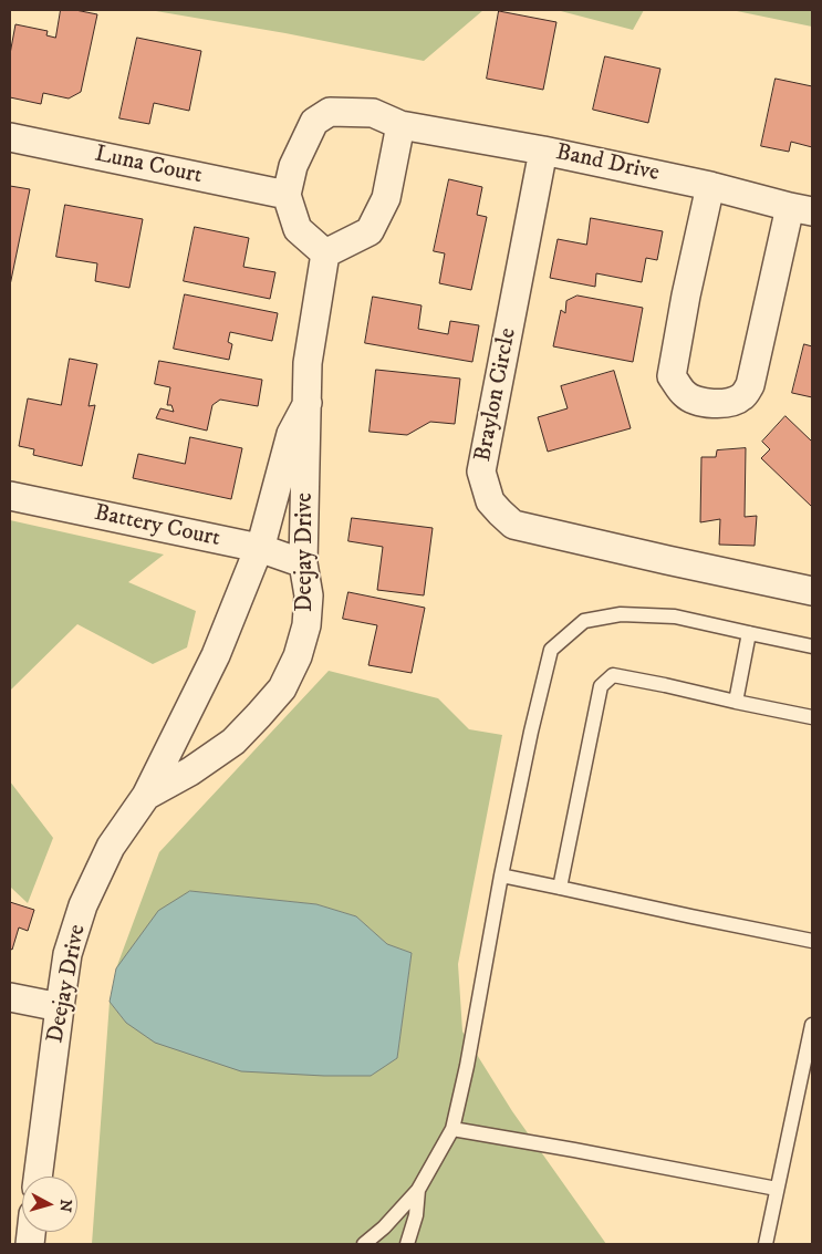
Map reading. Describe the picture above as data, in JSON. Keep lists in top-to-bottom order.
{
  "streets": {
    "street": [
      "Band Drive",
      "Luna Court",
      "Braylon Circle",
      "Battery Court",
      "Deejay Drive"
    ]
  },
  "crossings": [
    ["Band Drive", "Luna Court"],
    ["Band Drive", "Braylon Circle"],
    ["Band Drive", "Deejay Drive"],
    ["Luna Court", "Deejay Drive"],
    ["Battery Court", "Deejay Drive"]
  ],
  "north": "right"
}
